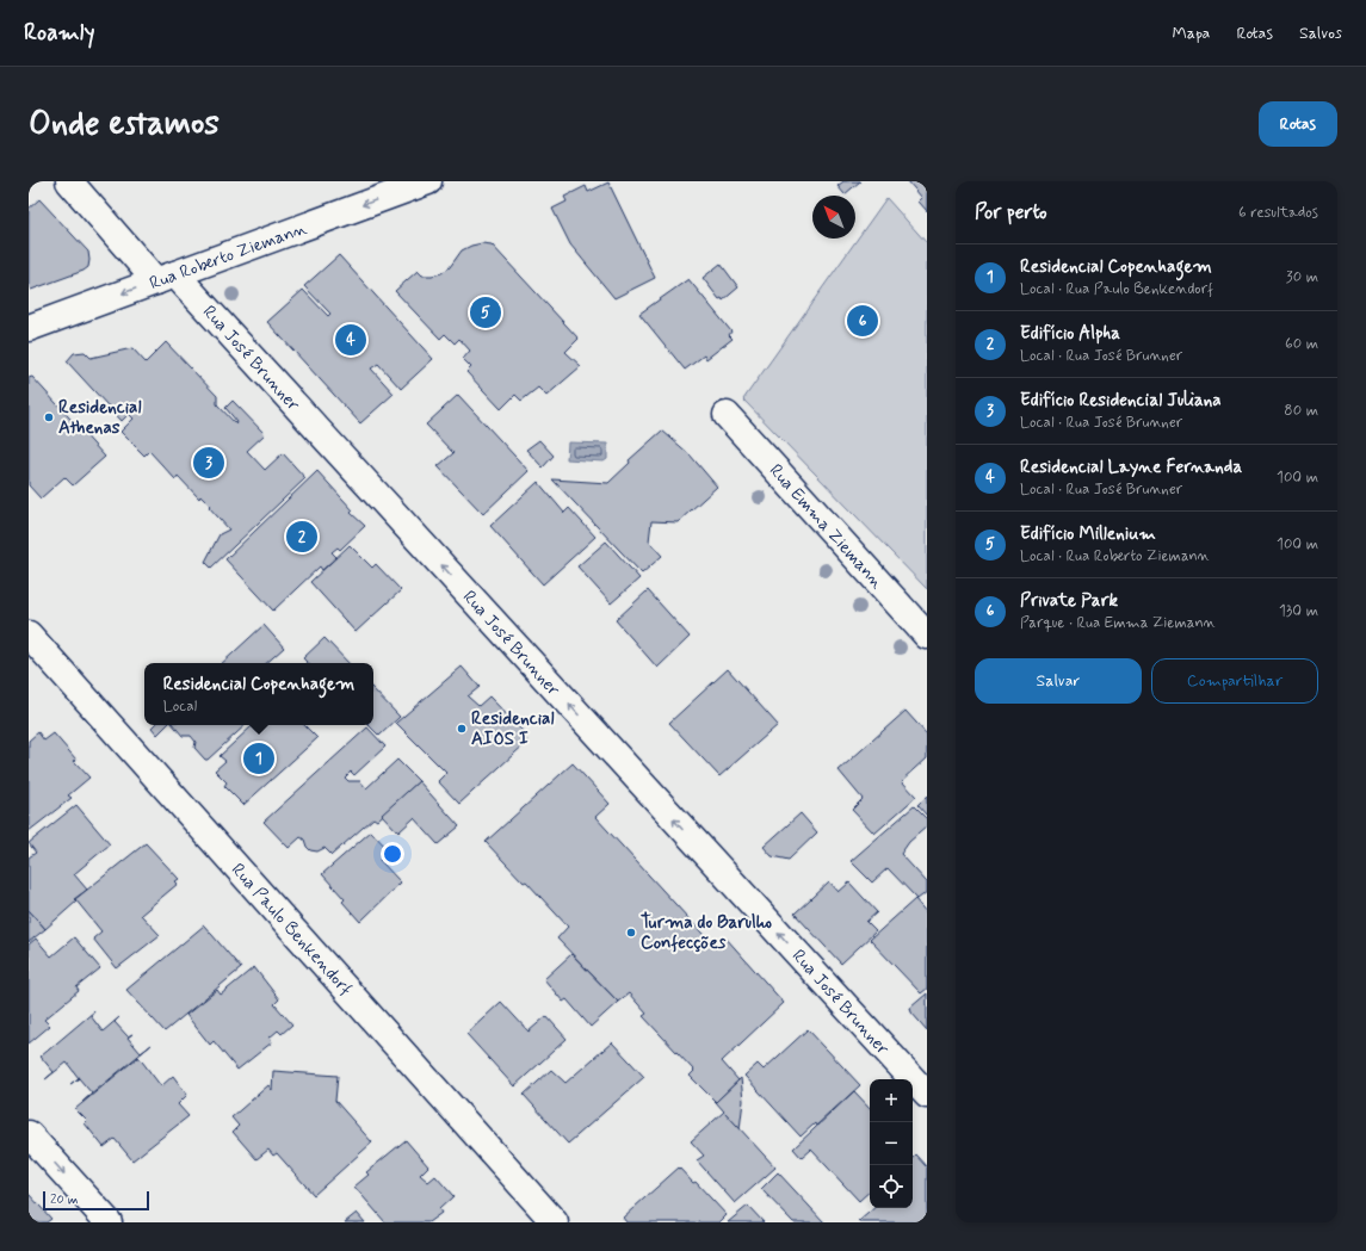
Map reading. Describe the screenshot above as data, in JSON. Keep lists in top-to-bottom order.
{
  "streets": {
    "street": [
      "Rua Roberto Ziemann",
      "Rua José Brunner",
      "Rua Emma Ziemann",
      "Rua Paulo Benkendorf"
    ]
  },
  "crossings": [
    ["Rua Roberto Ziemann", "Rua José Brunner"]
  ],
  "one_way": ["Rua Roberto Ziemann", "Rua José Brunner"],
  "places": ["Residencial Athenas", "Residencial AIOS I", "Turma do Barulho Confecções"],
  "scale_bar": "20 m",
  "north": "top left",
  "page": {
    "header": "Roamly",
    "nav": ["Mapa", "Rotas", "Salvos"],
    "buttons": [
      "Rotas",
      ["Salvar", "Compartilhar"]
    ],
    "title": "Onde estamos",
    "heading": ["Por perto", "6 resultados"],
    "list": [
      {
        "mark": "1",
        "name": "Residencial Copenhagem",
        "note": "Local · Rua Paulo Benkendorf",
        "value": "30 m"
      },
      {
        "mark": "2",
        "name": "Edifício Alpha",
        "note": "Local · Rua José Brunner",
        "value": "60 m"
      },
      {
        "mark": "3",
        "name": "Edifício Residencial Juliana",
        "note": "Local · Rua José Brunner",
        "value": "80 m"
      },
      {
        "mark": "4",
        "name": "Residencial Layne Fernanda",
        "note": "Local · Rua José Brunner",
        "value": "100 m"
      },
      {
        "mark": "5",
        "name": "Edifício Millenium",
        "note": "Local · Rua Roberto Ziemann",
        "value": "100 m"
      },
      {
        "mark": "6",
        "name": "Private Park",
        "note": "Parque · Rua Emma Ziemann",
        "value": "130 m"
      }
    ],
    "pins": [
      "5",
      "6",
      "4",
      "3",
      "2",
      "1"
    ],
    "popup": ["Residencial Copenhagem", "Local"],
    "map_buttons": ["+", "−"],
    "scale": "20 m"
  }
}
